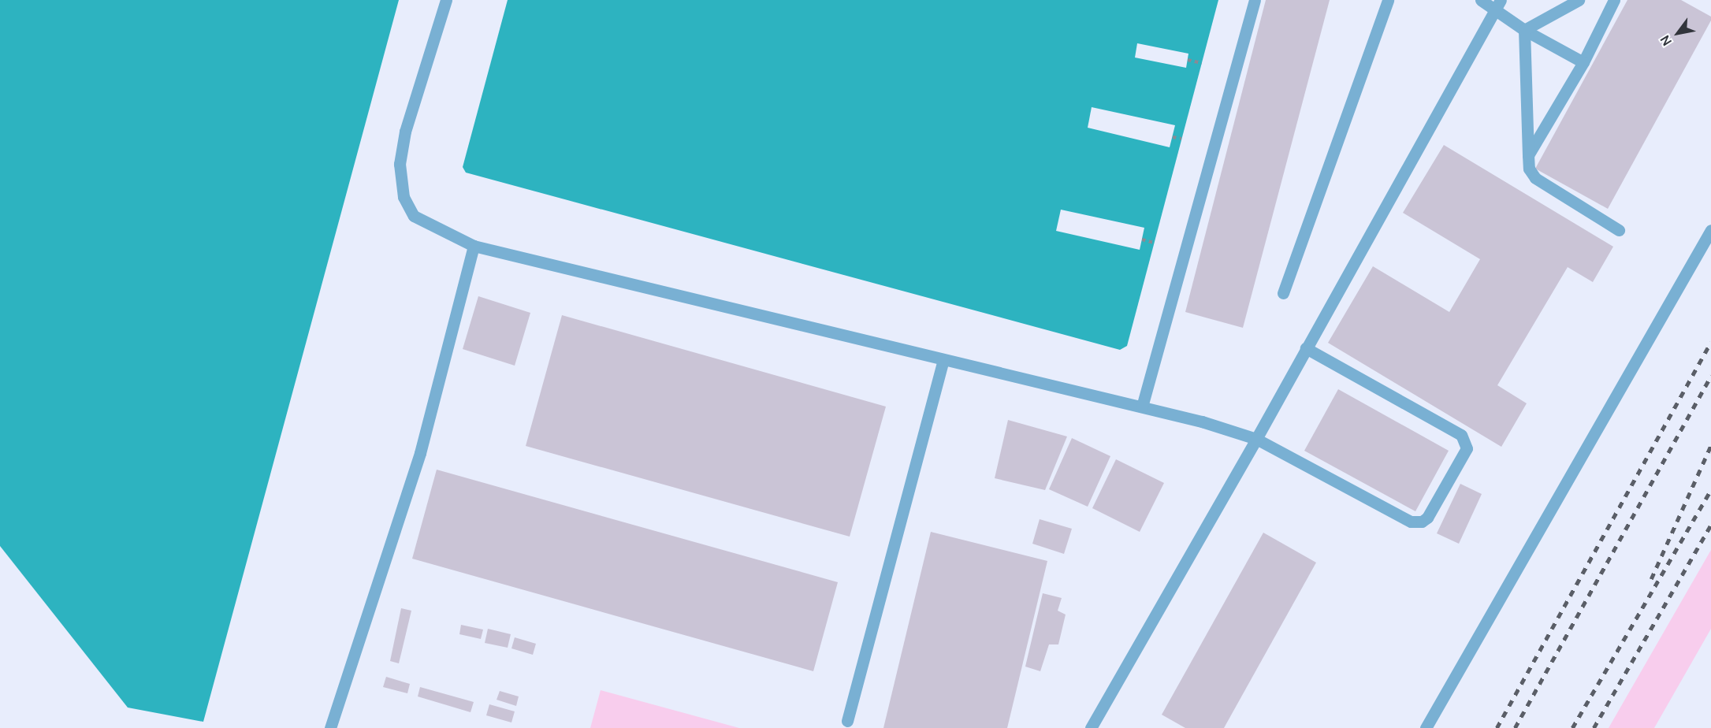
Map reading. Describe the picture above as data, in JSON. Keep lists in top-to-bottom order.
{
  "north": "bottom left"
}
